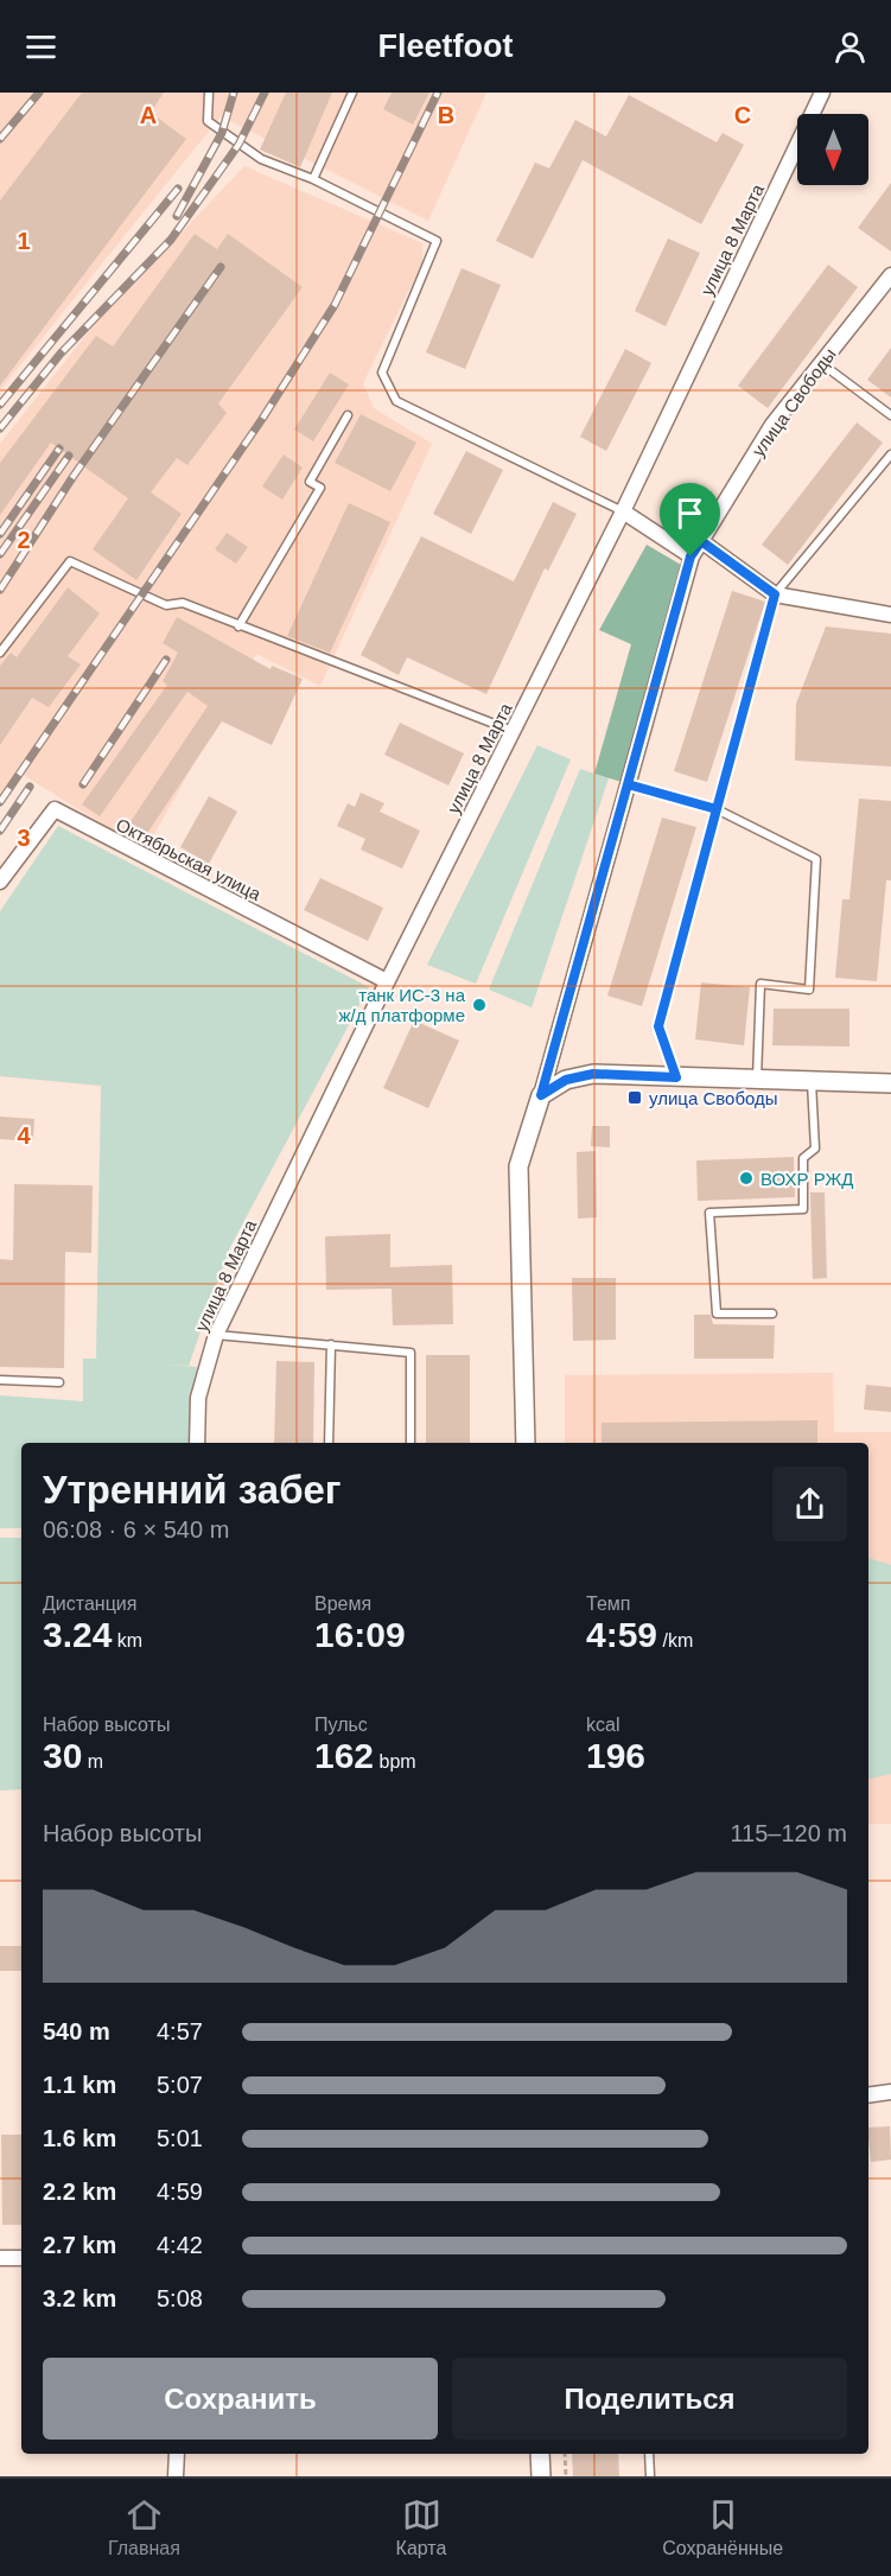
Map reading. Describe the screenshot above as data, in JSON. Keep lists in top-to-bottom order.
{
  "streets": {
    "street": ["улица 8 Марта", "улица Свободы", "Октябрьская улица"]
  },
  "crossings": [
    ["улица 8 Марта", "Октябрьская улица"]
  ],
  "places": {
    "other": ["танк ИС-3 на ж/д платформе", "ВОХР РЖД"],
    "transit": ["улица Свободы"]
  },
  "north": "bottom",
  "page": {
    "header": "Fleetfoot",
    "heading": ["Утренний забег", "06:08 · 6 × 540 m"],
    "stats": [
      ["Дистанция", "3.24 km"],
      ["Время", "16:09"],
      ["Темп", "4:59 /km"],
      ["Набор высоты", "30 m"],
      ["Пульс", "162 bpm"],
      ["kcal", "196"]
    ],
    "chart": ["Набор высоты", "115–120 m"],
    "list": [
      {
        "name": "540 m",
        "note": "4:57"
      },
      {
        "name": "1.1 km",
        "note": "5:07"
      },
      {
        "name": "1.6 km",
        "note": "5:01"
      },
      {
        "name": "2.2 km",
        "note": "4:59"
      },
      {
        "name": "2.7 km",
        "note": "4:42"
      },
      {
        "name": "3.2 km",
        "note": "5:08"
      }
    ],
    "buttons": ["Сохранить", "Поделиться"],
    "tabs": ["Главная", "Карта", "Сохранённые"]
  },
  "grid": {
    "columns": ["A", "B", "C"],
    "rows": [
      "1",
      "2",
      "3",
      "4"
    ]
  }
}
